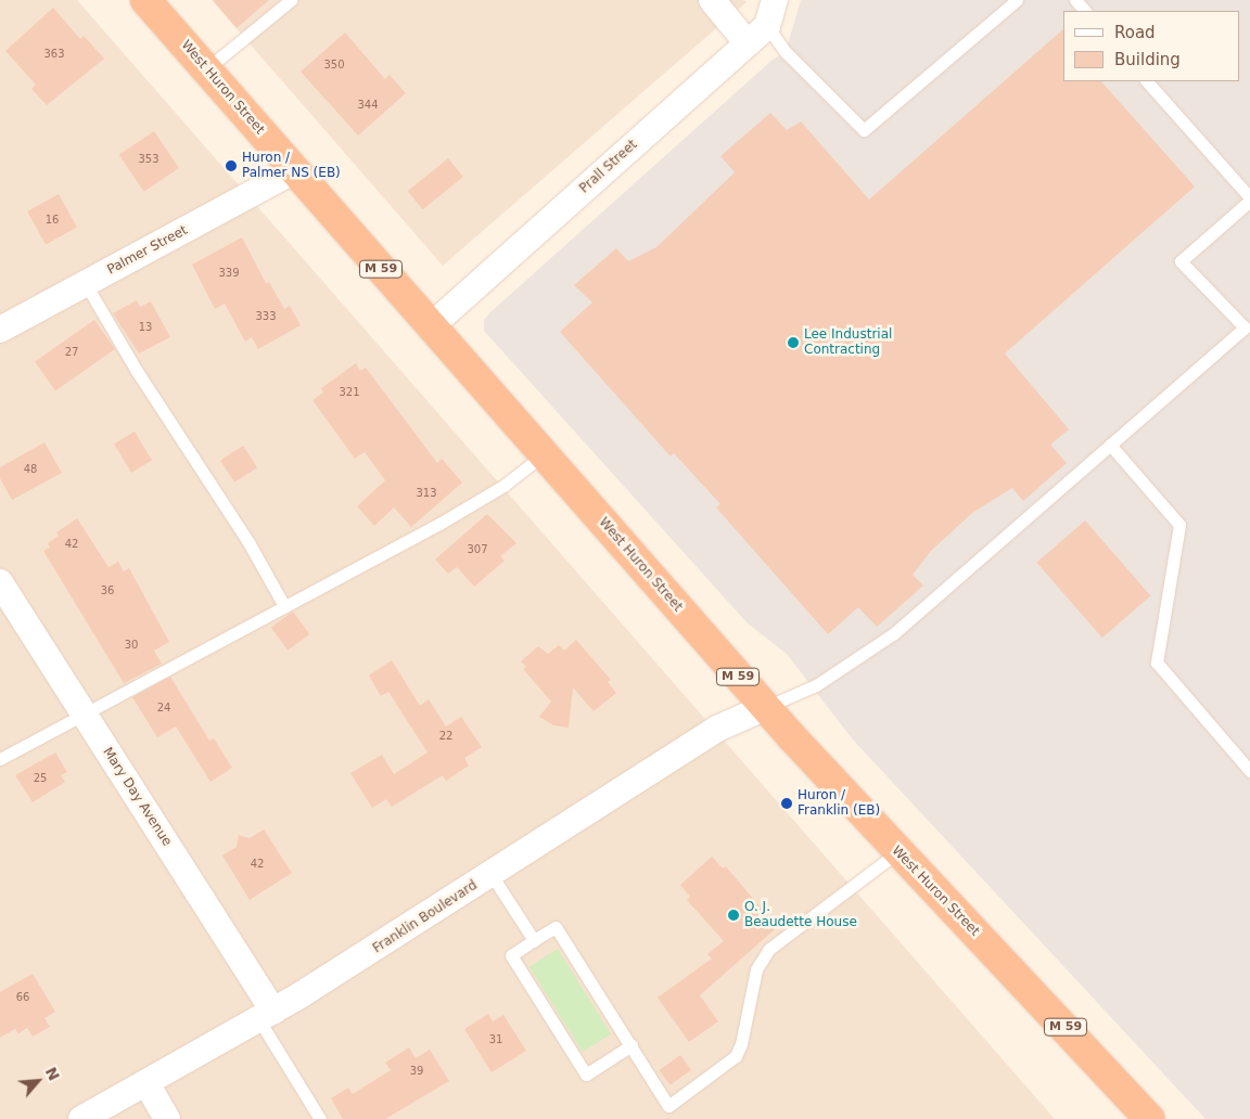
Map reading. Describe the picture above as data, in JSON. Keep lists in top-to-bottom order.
{
  "streets": {
    "highway": ["West Huron Street", "M 59"],
    "street": [
      "Prall Street",
      "Palmer Street",
      "Mary Day Avenue",
      "Franklin Boulevard"
    ]
  },
  "crossings": [
    ["West Huron Street", "Prall Street"],
    ["West Huron Street", "Palmer Street"],
    ["West Huron Street", "Franklin Boulevard"],
    ["Mary Day Avenue", "Franklin Boulevard"]
  ],
  "places": [
    "Huron / Palmer NS (EB)",
    "Lee Industrial Contracting",
    "Huron / Franklin (EB)",
    "O. J. Beaudette House"
  ],
  "house_numbers": [
    "363",
    "350",
    "344",
    "353",
    "16",
    "339",
    "333",
    "13",
    "27",
    "321",
    "48",
    "313",
    "42",
    "307",
    "36",
    "30",
    "24",
    "22",
    "25",
    "42",
    "66",
    "31",
    "39"
  ],
  "legend": ["Road", "Building"],
  "north": "top right"
}
